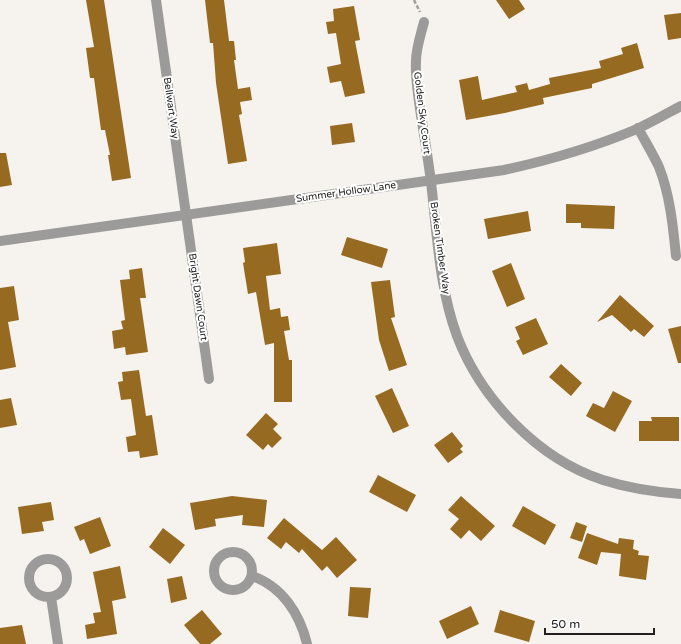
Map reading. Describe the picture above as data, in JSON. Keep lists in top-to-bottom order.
{
  "streets": {
    "street": [
      "Bellwart Way",
      "Golden Sky Court",
      "Summer Hollow Lane",
      "Broken Timber Way",
      "Bright Dawn Court"
    ]
  },
  "crossings": [
    ["Bellwart Way", "Summer Hollow Lane"],
    ["Bellwart Way", "Bright Dawn Court"],
    ["Golden Sky Court", "Summer Hollow Lane"],
    ["Golden Sky Court", "Broken Timber Way"],
    ["Summer Hollow Lane", "Broken Timber Way"],
    ["Summer Hollow Lane", "Bright Dawn Court"]
  ],
  "scale_bar": "50 m"
}
